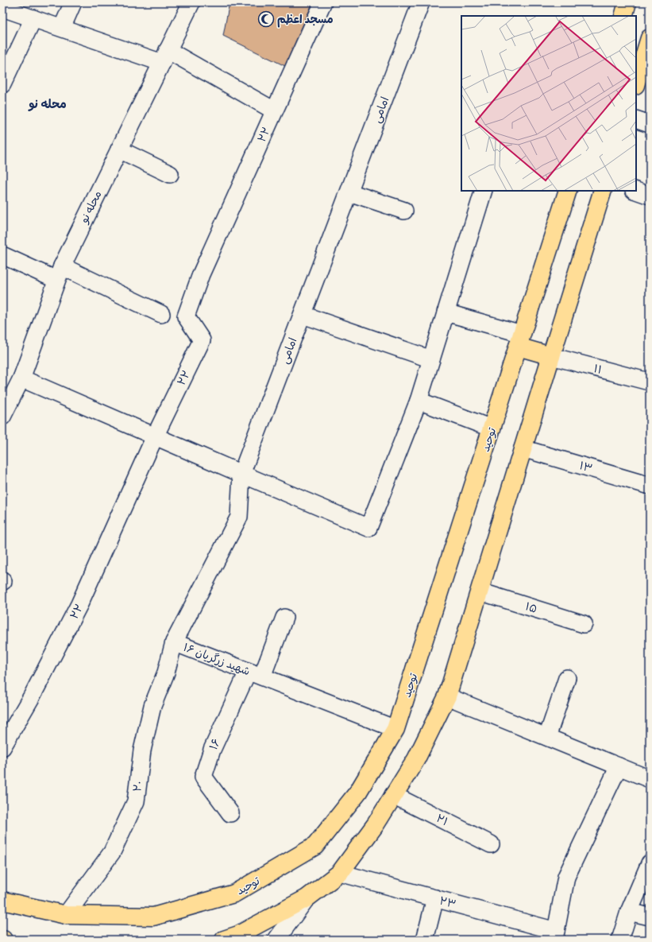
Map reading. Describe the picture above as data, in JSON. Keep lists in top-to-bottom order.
{
  "streets": {
    "main road": ["توحید"],
    "street": [
      "امامی",
      "۲۲",
      "محله نو",
      "۱۱",
      "۱۳",
      "۱۵",
      "۱۶ شهید زرگریان",
      "۱۶",
      "۲۰",
      "۲۱",
      "۲۳"
    ]
  },
  "crossings": [
    ["امامی", "۱۶ شهید زرگریان"],
    ["توحید", "۱۶ شهید زرگریان"],
    ["توحید", "۲۰"],
    ["۱۶ شهید زرگریان", "۱۶"],
    ["۱۶ شهید زرگریان", "۲۰"]
  ],
  "districts": ["محله نو"],
  "places": {
    "mosque": ["مسجد اعظم"]
  }
}
